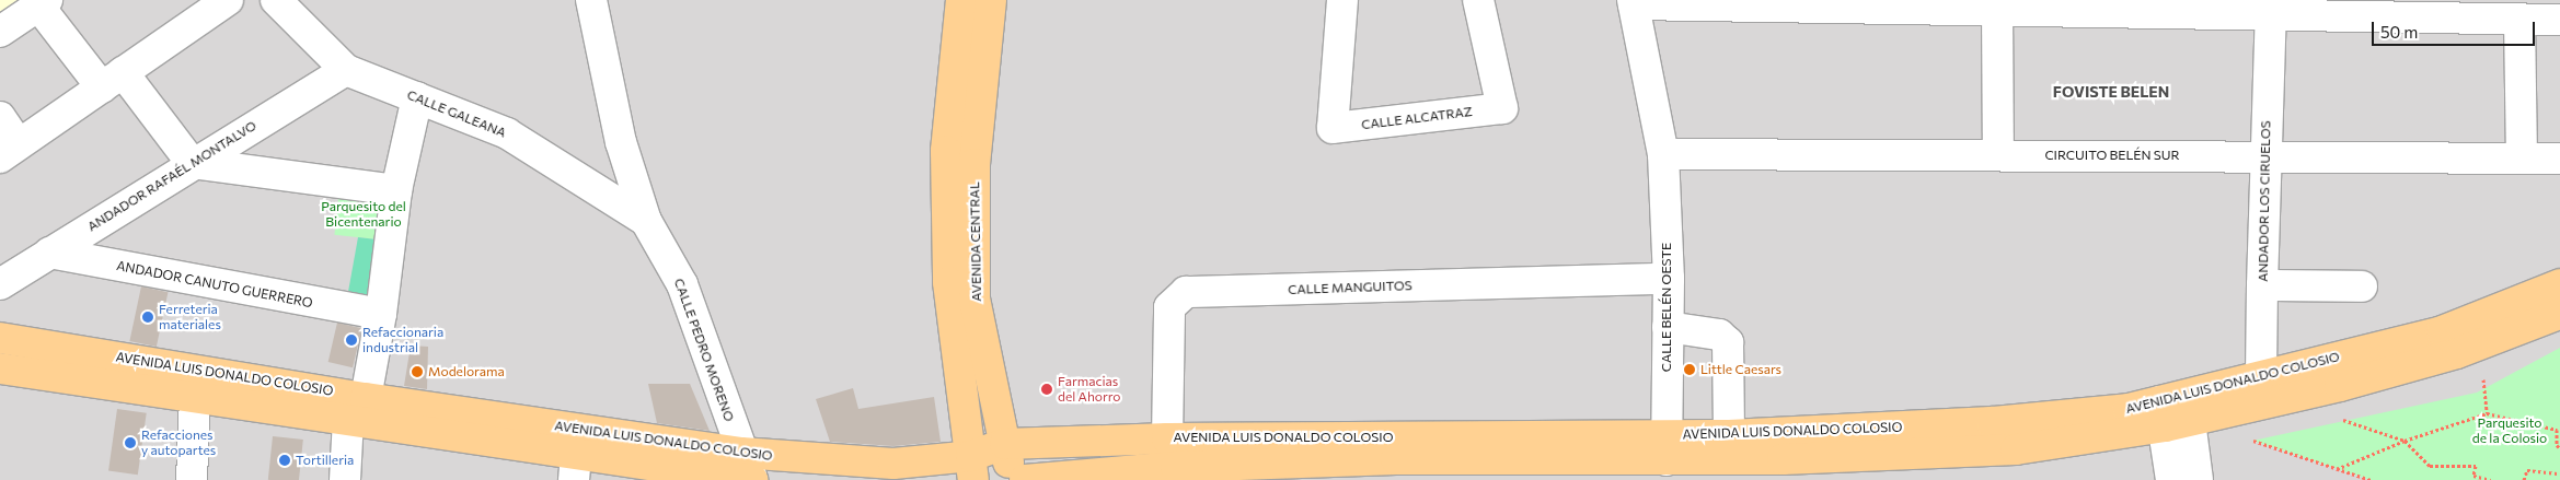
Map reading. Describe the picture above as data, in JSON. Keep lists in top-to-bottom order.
{
  "streets": {
    "main road": ["AVENIDA CENTRAL", "AVENIDA LUIS DONALDO COLOSIO"],
    "street": [
      "CALLE GALEANA",
      "CALLE ALCATRAZ",
      "CIRCUITO BELÉN SUR",
      "ANDADOR RAFAÉL MONTALVO",
      "ANDADOR LOS CIRUELOS",
      "ANDADOR CANUTO GUERRERO",
      "CALLE MANGUITOS",
      "CALLE BELÉN OESTE",
      "CALLE PEDRO MORENO"
    ]
  },
  "crossings": [
    ["CALLE GALEANA", "ANDADOR RAFAÉL MONTALVO"],
    ["CALLE GALEANA", "CALLE PEDRO MORENO"],
    ["CIRCUITO BELÉN SUR", "ANDADOR LOS CIRUELOS"],
    ["CIRCUITO BELÉN SUR", "CALLE BELÉN OESTE"],
    ["ANDADOR RAFAÉL MONTALVO", "ANDADOR CANUTO GUERRERO"],
    ["ANDADOR LOS CIRUELOS", "AVENIDA LUIS DONALDO COLOSIO"],
    ["AVENIDA CENTRAL", "AVENIDA LUIS DONALDO COLOSIO"],
    ["CALLE MANGUITOS", "CALLE BELÉN OESTE"],
    ["CALLE MANGUITOS", "AVENIDA LUIS DONALDO COLOSIO"],
    ["CALLE BELÉN OESTE", "AVENIDA LUIS DONALDO COLOSIO"],
    ["CALLE PEDRO MORENO", "AVENIDA LUIS DONALDO COLOSIO"]
  ],
  "districts": ["FOVISTE BELEN"],
  "parks": ["Parquesito del Bicentenario", "Parquesito de la Colosio"],
  "places": [
    "Ferreteria materiales",
    "Refaccionaria industrial",
    "Little Caesars",
    "Modelorama",
    "Farmacias del Ahorro",
    "Refacciones y autopartes",
    "Tortilleria"
  ],
  "scale_bar": "50 m"
}
